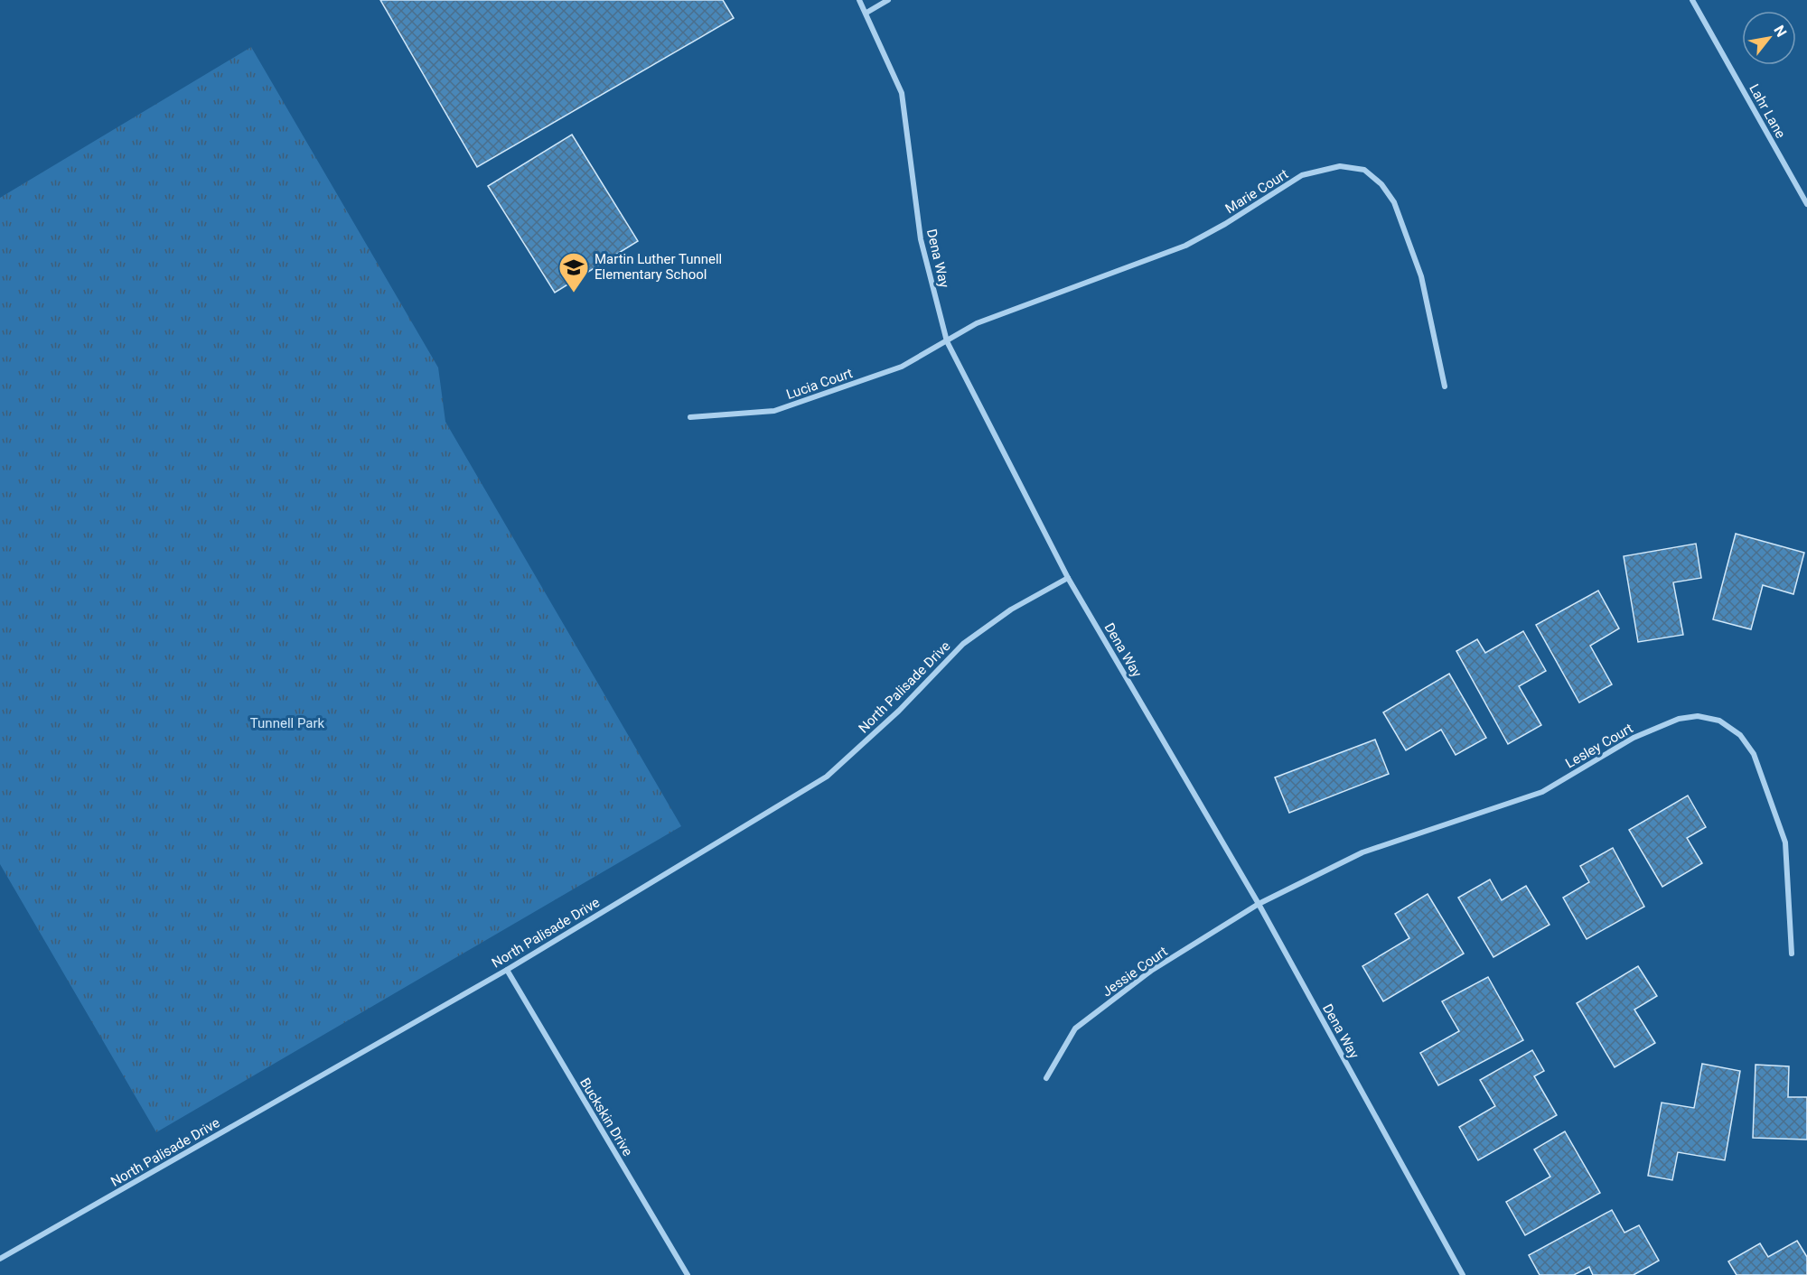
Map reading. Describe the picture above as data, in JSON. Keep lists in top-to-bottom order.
{
  "streets": {
    "street": [
      "Lahr Lane",
      "Marie Court",
      "Dena Way",
      "Lucia Court",
      "North Palisade Drive",
      "Lesley Court",
      "Jessie Court",
      "Buckskin Drive"
    ]
  },
  "crossings": [
    ["Marie Court", "Dena Way"],
    ["Marie Court", "Lucia Court"],
    ["Dena Way", "Lucia Court"],
    ["Dena Way", "North Palisade Drive"],
    ["Dena Way", "Lesley Court"],
    ["Dena Way", "Jessie Court"],
    ["North Palisade Drive", "Buckskin Drive"],
    ["Lesley Court", "Jessie Court"]
  ],
  "parks": ["Tunnell Park"],
  "places": {
    "school or university": ["Martin Luther Tunnell Elementary School"]
  },
  "north": "top right"
}
